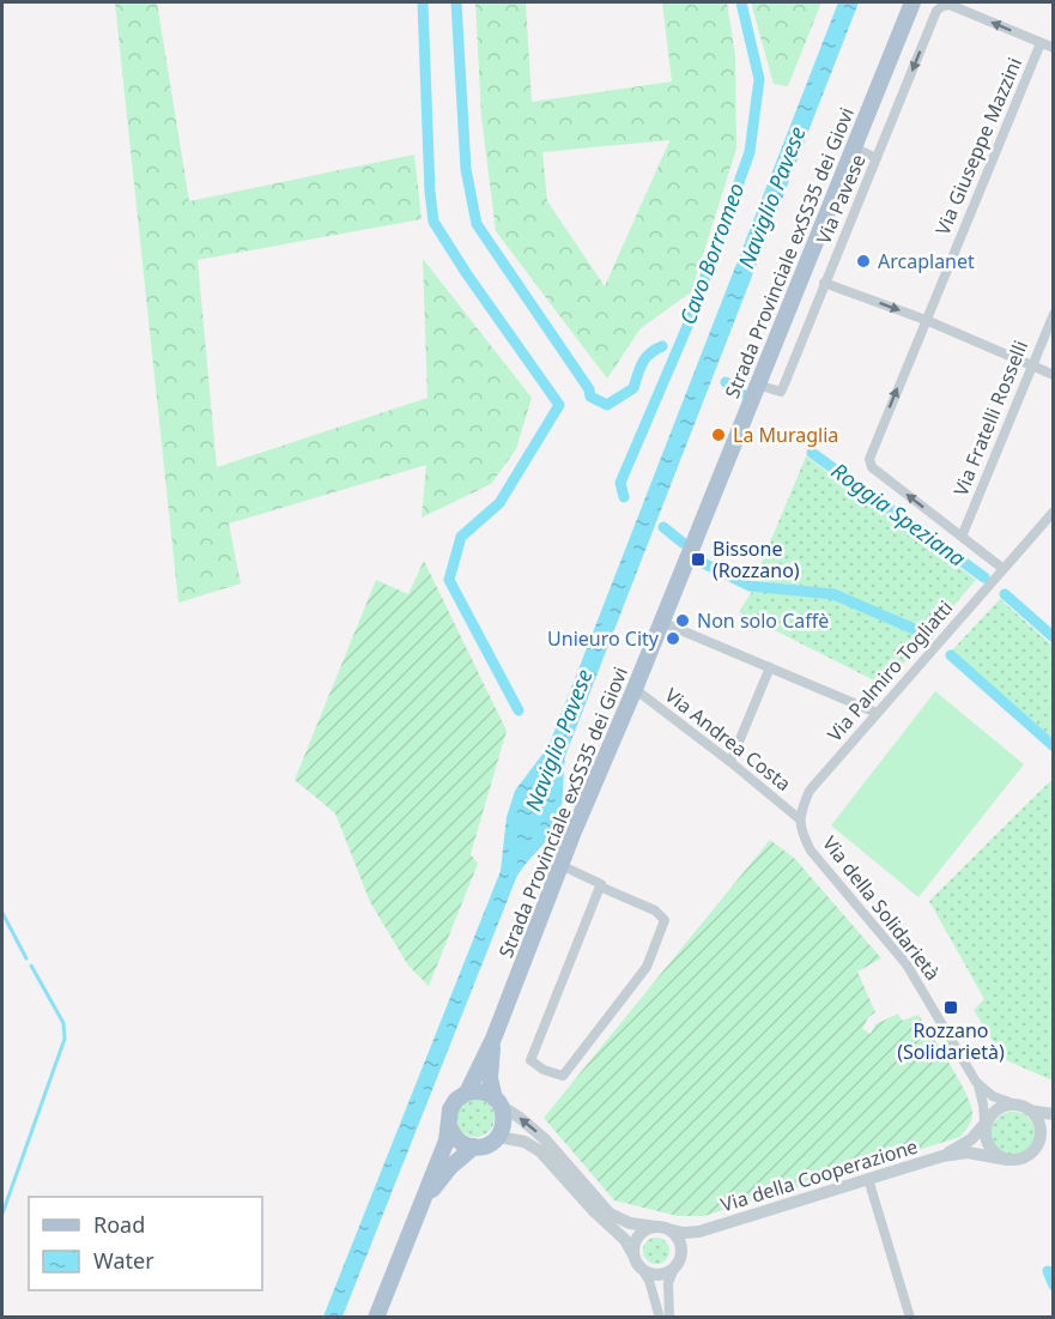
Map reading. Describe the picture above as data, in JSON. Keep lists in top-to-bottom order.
{
  "streets": {
    "main road": ["Strada Provinciale exSS35 dei Giovi"],
    "street": [
      "Via Giuseppe Mazzini",
      "Via Pavese",
      "Via Fratelli Rosselli",
      "Via Palmiro Togliatti",
      "Via Andrea Costa",
      "Via della Solidarietà",
      "Via della Cooperazione"
    ]
  },
  "crossings": [
    ["Via Giuseppe Mazzini", "Via Pavese"],
    ["Via Giuseppe Mazzini", "Via Fratelli Rosselli"],
    ["Via Pavese", "Strada Provinciale exSS35 dei Giovi"],
    ["Strada Provinciale exSS35 dei Giovi", "Via Andrea Costa"],
    ["Via Palmiro Togliatti", "Via Andrea Costa"],
    ["Via Palmiro Togliatti", "Via della Solidarietà"],
    ["Via della Solidarietà", "Via della Cooperazione"]
  ],
  "one_way": ["Via Giuseppe Mazzini"],
  "water": ["Naviglio Pavese", "Cavo Borromeo", "Roggia Speziana"],
  "places": {
    "other": [
      "Arcaplanet",
      "La Muraglia",
      "Non solo Caffè",
      "Unieuro City"
    ],
    "transit": ["Bissone (Rozzano)", "Rozzano (Solidarietà)"]
  },
  "legend": ["Road", "Water"]
}
